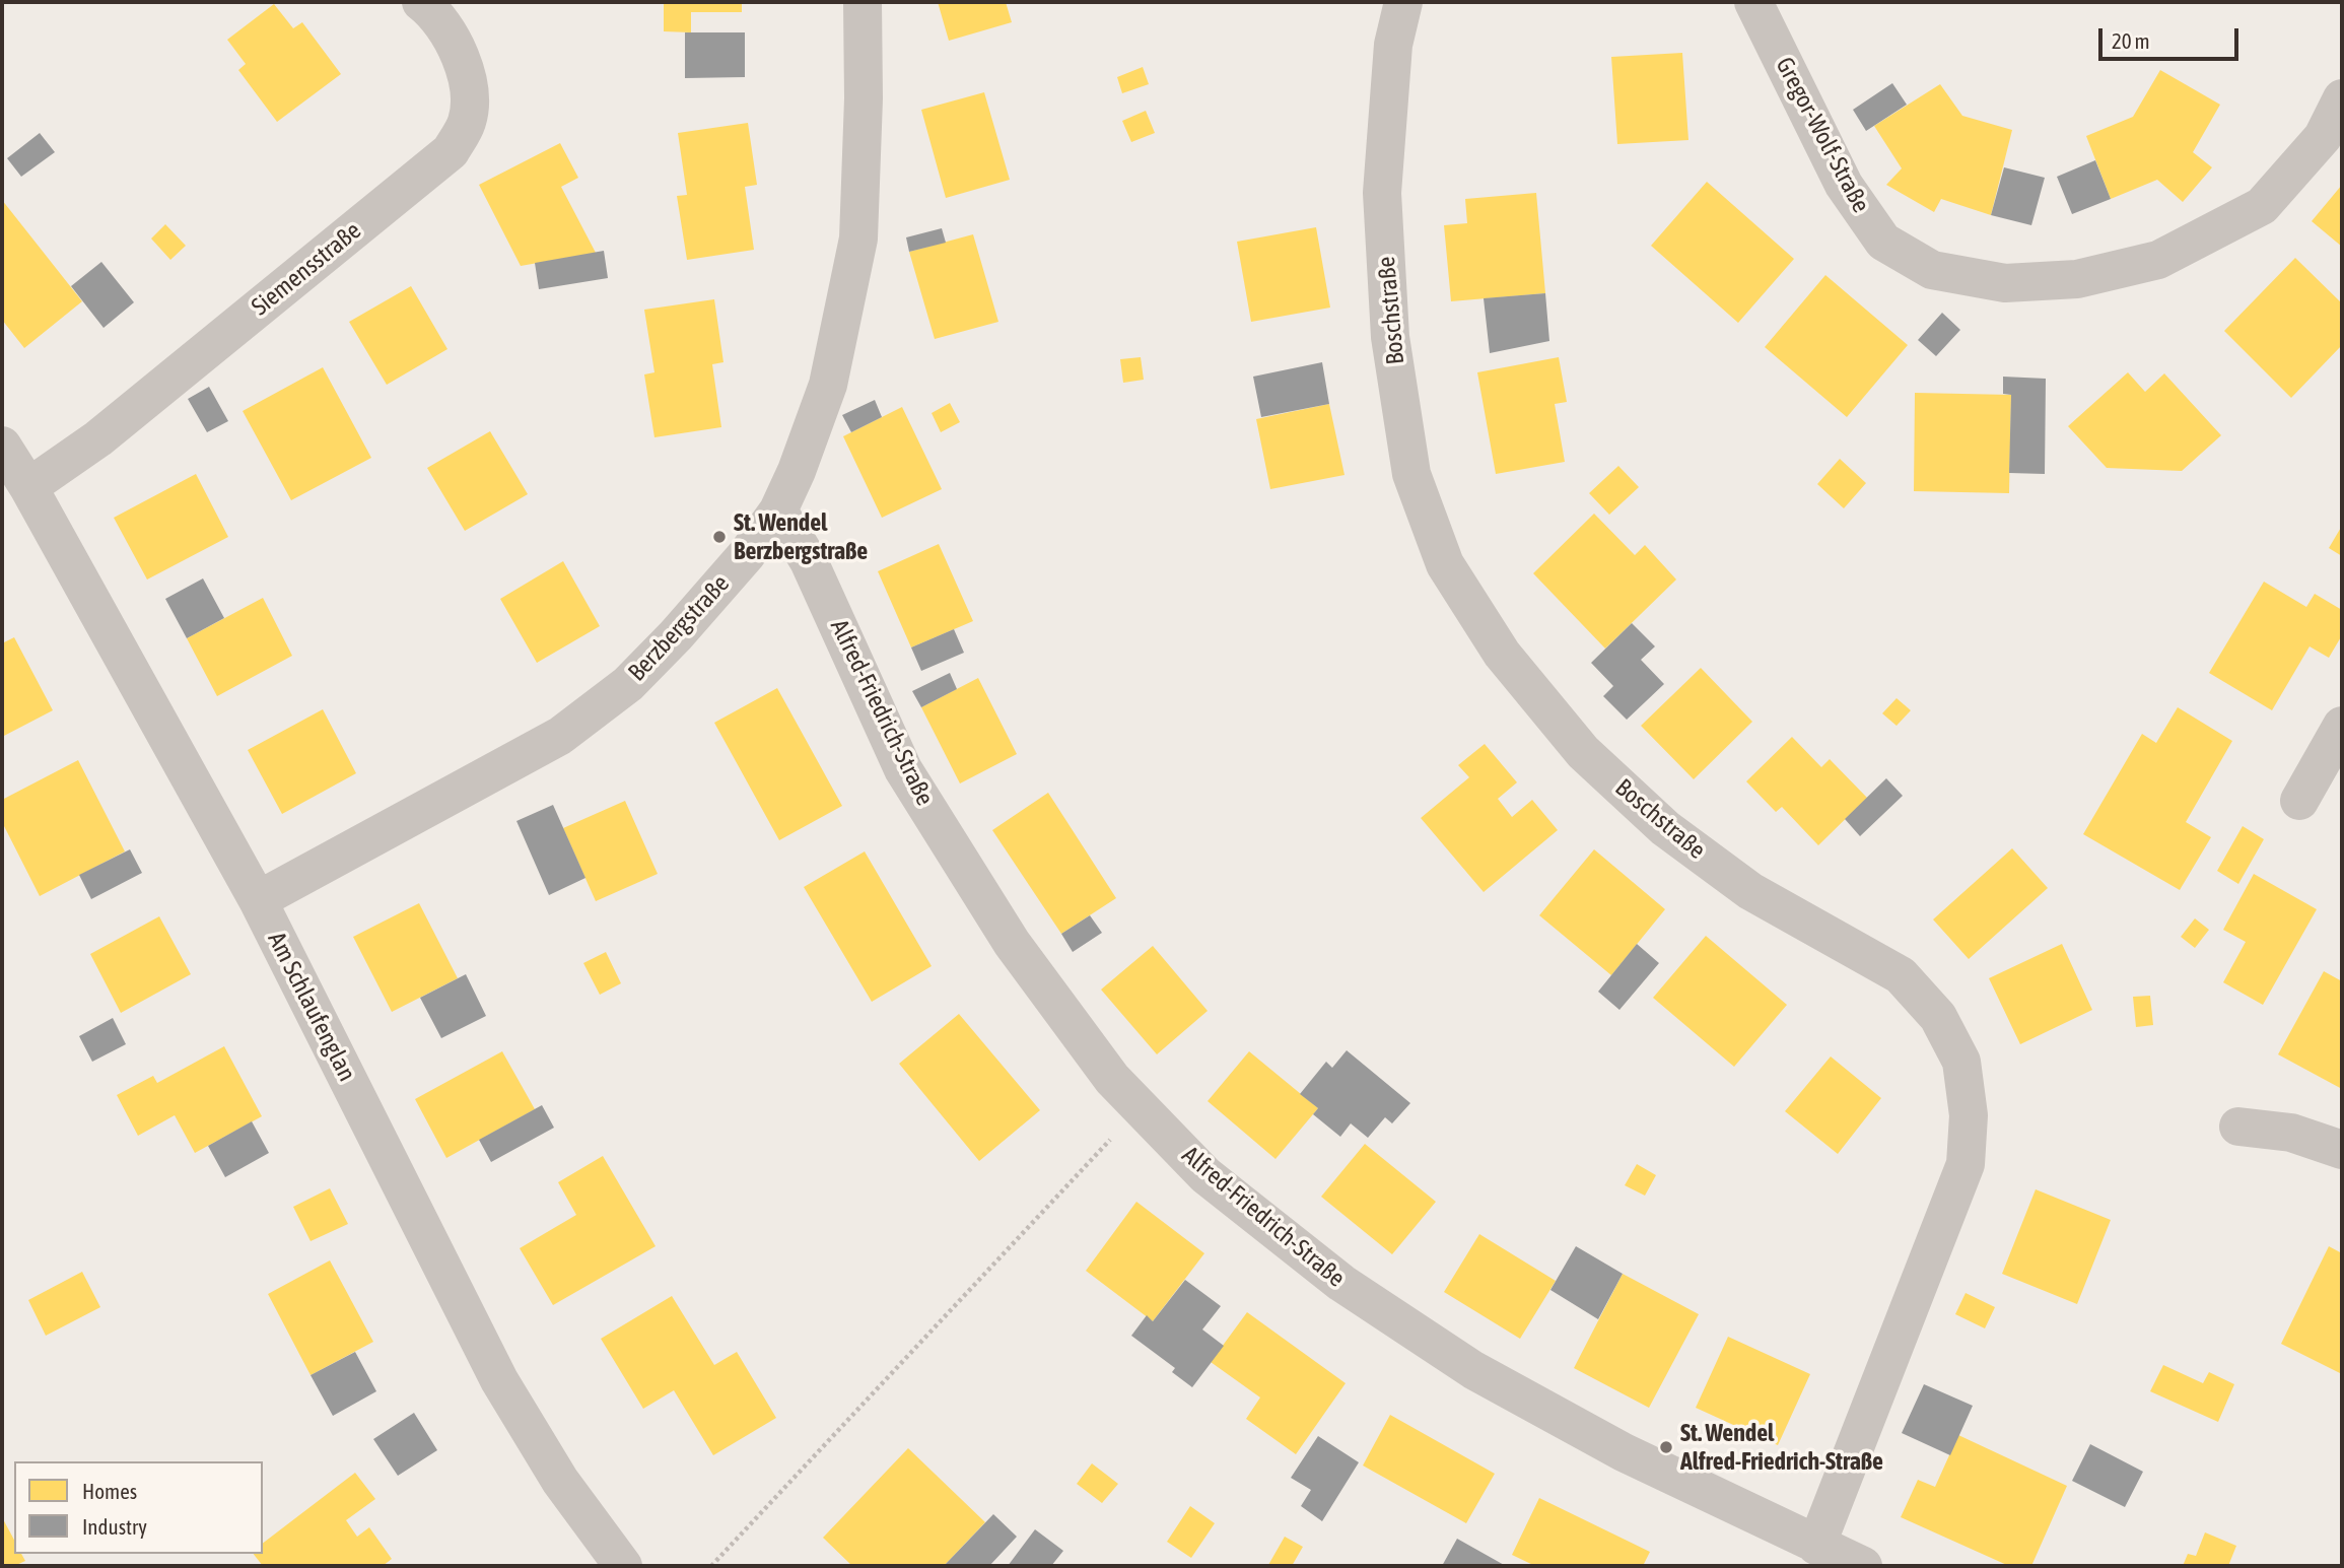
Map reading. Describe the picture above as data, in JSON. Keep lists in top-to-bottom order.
{
  "streets": {
    "street": [
      "Gregor-Wolf-Straße",
      "Siemensstraße",
      "Boschstraße",
      "Berzbergstraße",
      "Alfred-Friedrich-Straße",
      "Am Schlaufenglan"
    ]
  },
  "crossings": [
    ["Siemensstraße", "Am Schlaufenglan"],
    ["Boschstraße", "Alfred-Friedrich-Straße"],
    ["Berzbergstraße", "Alfred-Friedrich-Straße"],
    ["Berzbergstraße", "Am Schlaufenglan"]
  ],
  "places": ["St. Wendel Berzbergstraße", "St. Wendel Alfred-Friedrich-Straße"],
  "legend": ["Homes", "Industry"],
  "scale_bar": "20 m"
}
